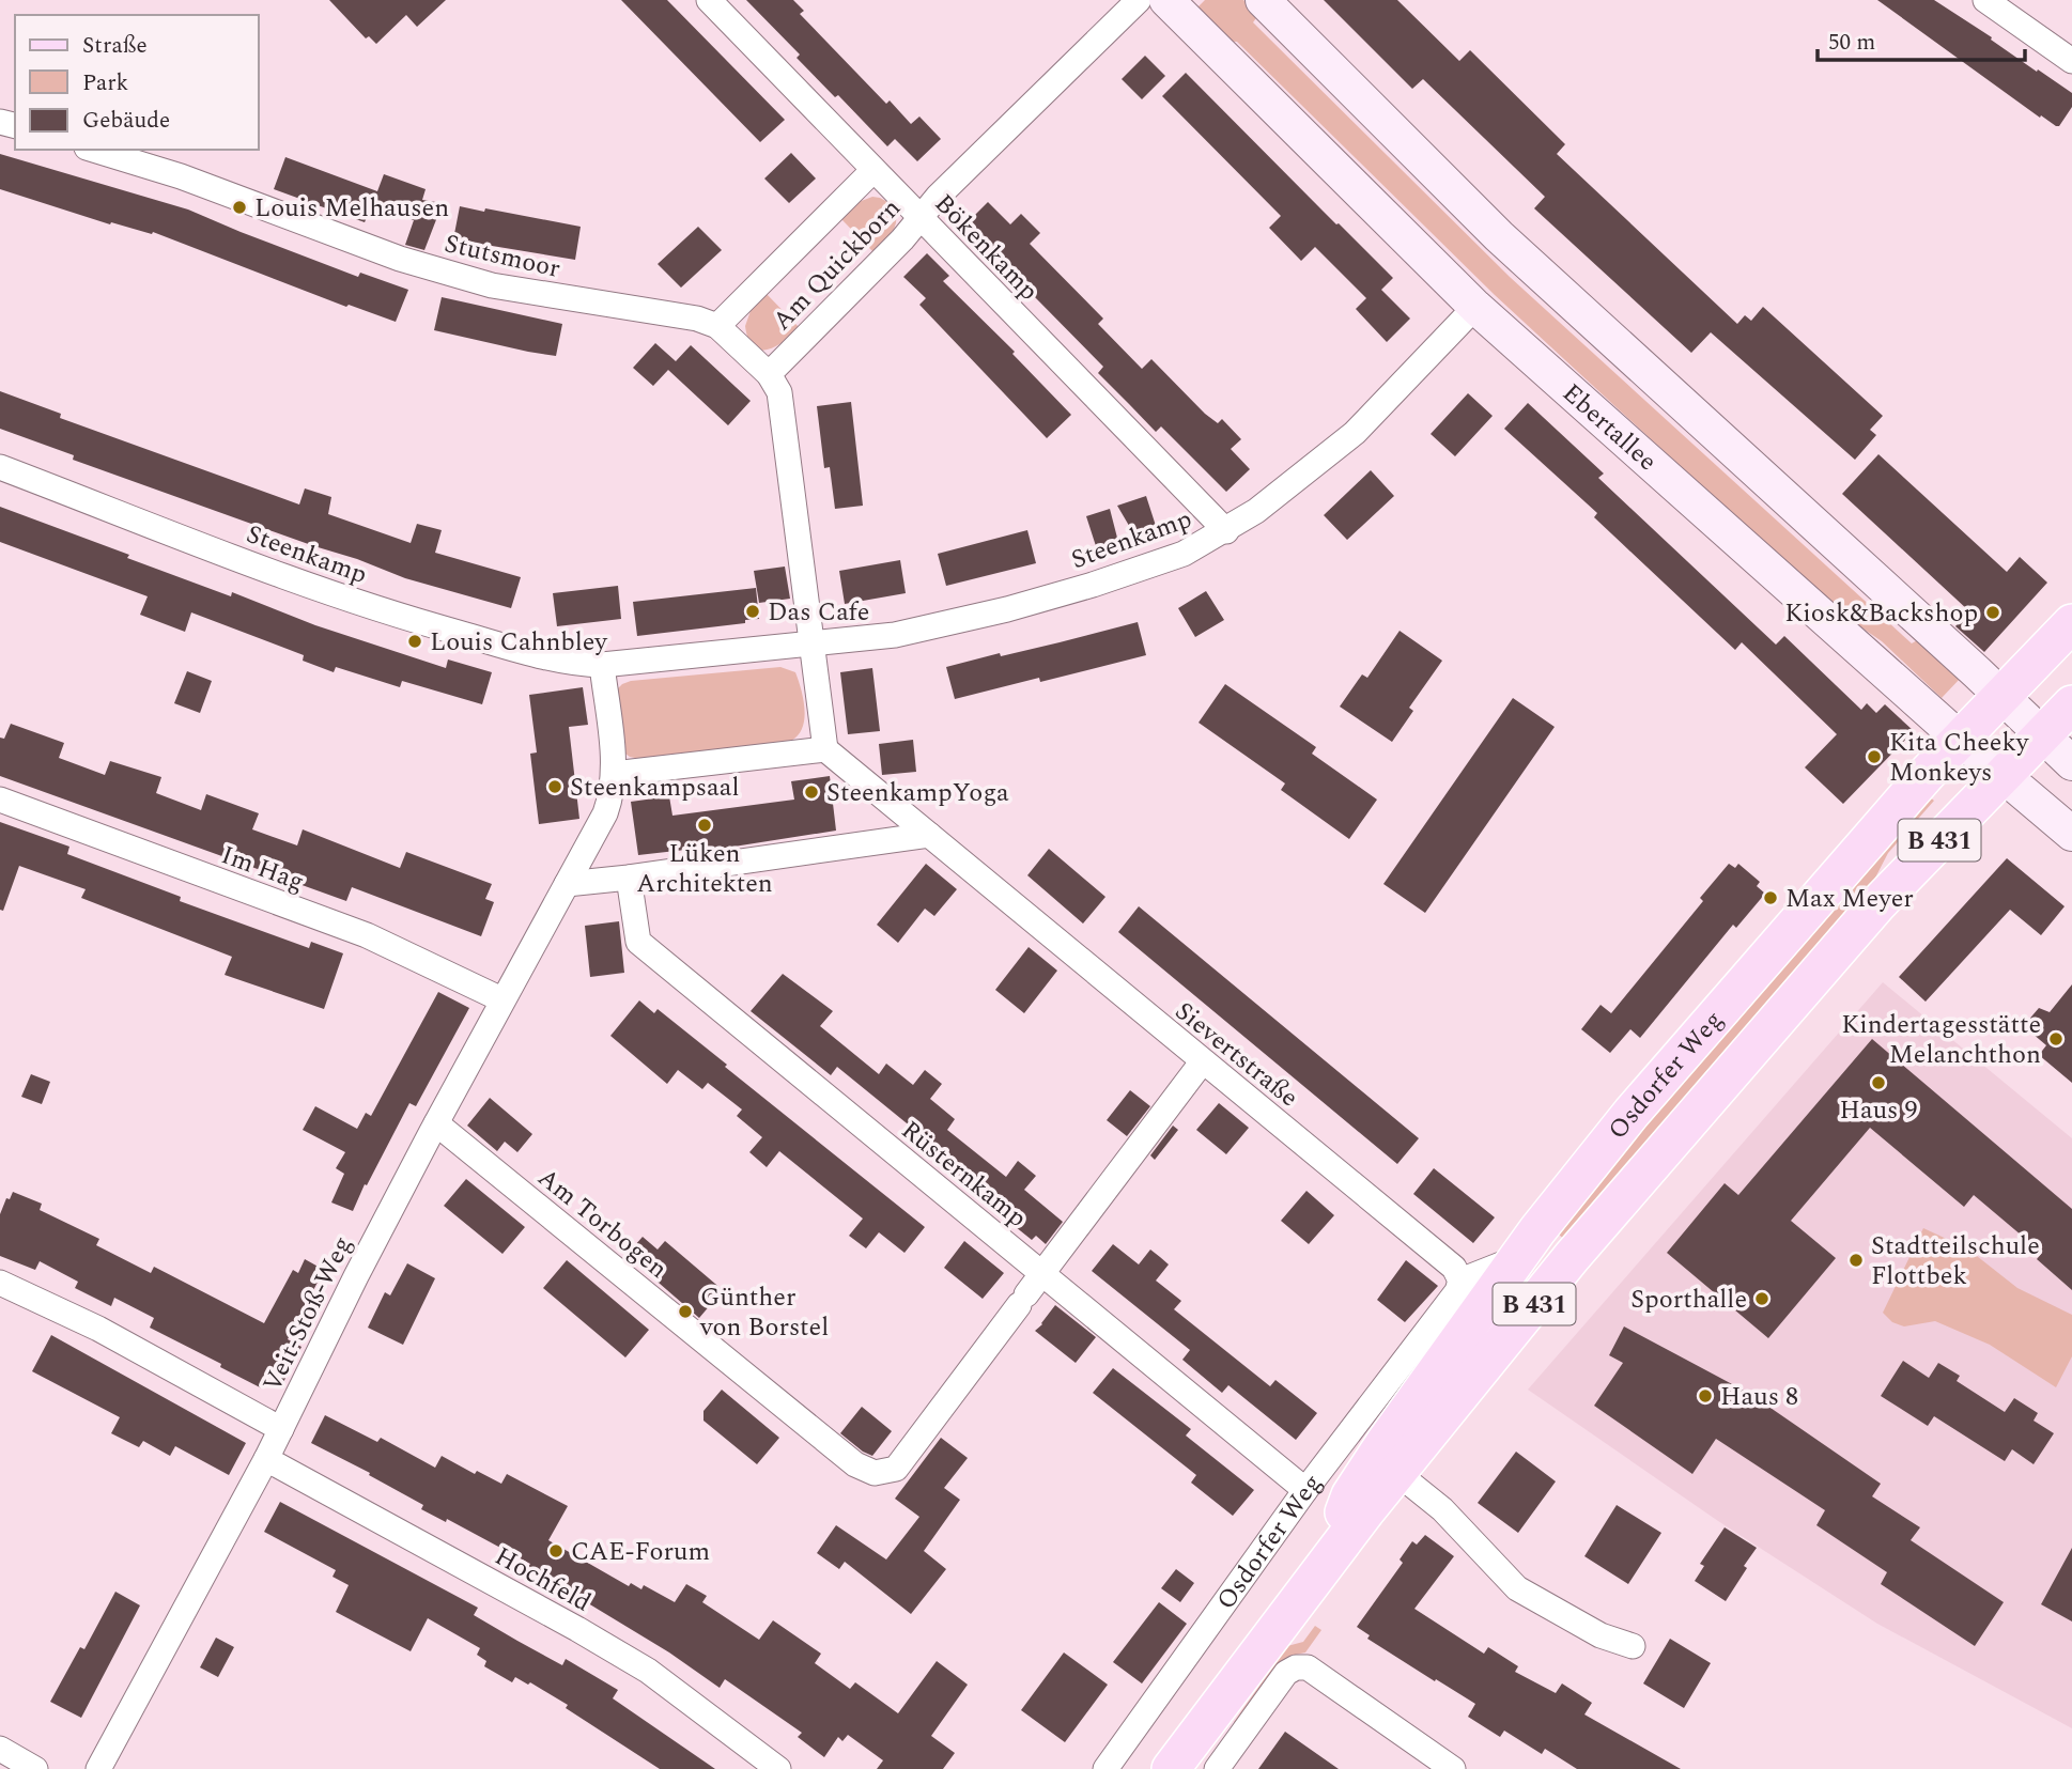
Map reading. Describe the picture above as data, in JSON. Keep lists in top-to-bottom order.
{
  "streets": {
    "main road": ["Ebertallee", "B 431", "Osdorfer Weg"],
    "street": [
      "Bökenkamp",
      "Stutsmoor",
      "Am Quickborn",
      "Steenkamp",
      "Im Hag",
      "Sievertstraße",
      "Rüsternkamp",
      "Am Torbogen",
      "Veit-Stoß-Weg",
      "Hochfeld"
    ]
  },
  "crossings": [
    ["Bökenkamp", "Am Quickborn"],
    ["Bökenkamp", "Steenkamp"],
    ["Stutsmoor", "Am Quickborn"],
    ["Ebertallee", "Steenkamp"],
    ["Ebertallee", "Osdorfer Weg"],
    ["Im Hag", "Veit-Stoß-Weg"],
    ["Sievertstraße", "Osdorfer Weg"],
    ["Sievertstraße", "Am Torbogen"],
    ["Osdorfer Weg", "Rüsternkamp"],
    ["Rüsternkamp", "Am Torbogen"],
    ["Am Torbogen", "Veit-Stoß-Weg"],
    ["Veit-Stoß-Weg", "Hochfeld"]
  ],
  "places": [
    "Louis Melhausen",
    "Das Cafe",
    "Kiosk&Backshop",
    "Louis Cahnbley",
    "Kita Cheeky Monkeys",
    "Steenkampsaal",
    "SteenkampYoga",
    "Lüken Architekten",
    "Max Meyer",
    "Kindertagesstätte Melanchthon",
    "Haus 9",
    "Stadtteilschule Flottbek",
    "Sporthalle",
    "Günther von Borstel",
    "Haus 8",
    "CAE-Forum"
  ],
  "legend": ["Straße", "Park", "Gebäude"],
  "scale_bar": "50 m"
}
